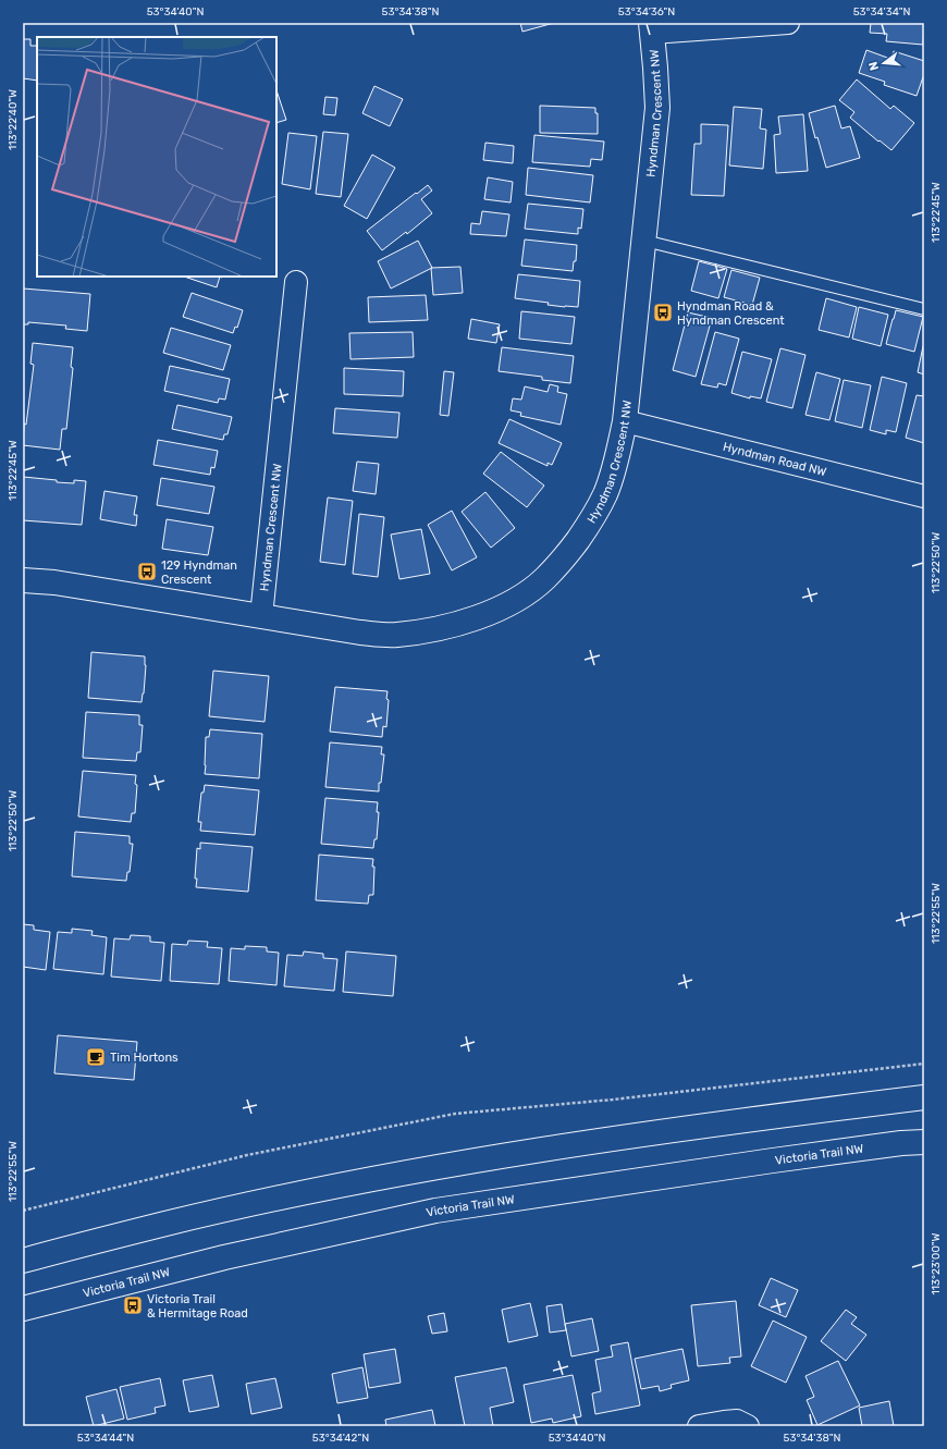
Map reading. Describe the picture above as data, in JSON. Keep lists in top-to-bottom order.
{
  "streets": {
    "main road": ["Hyndman Crescent NW", "Victoria Trail NW"],
    "street": ["Hyndman Road NW"]
  },
  "crossings": [
    ["Hyndman Crescent NW", "Hyndman Road NW"]
  ],
  "places": {
    "bus stop": ["Hyndman Road & Hyndman Crescent", "129 Hyndman Crescent", "Victoria Trail & Hermitage Road"],
    "cafe": ["Tim Hortons"]
  },
  "north": "left",
  "coordinates": [
    "53°34'40\"N",
    "53°34'38\"N",
    "53°34'36\"N",
    "53°34'34\"N",
    "113°22'40\"W",
    "113°22'45\"W",
    "113°22'50\"W",
    "113°22'55\"W",
    "113°23'00\"W",
    "53°34'44\"N",
    "53°34'42\"N"
  ]
}
